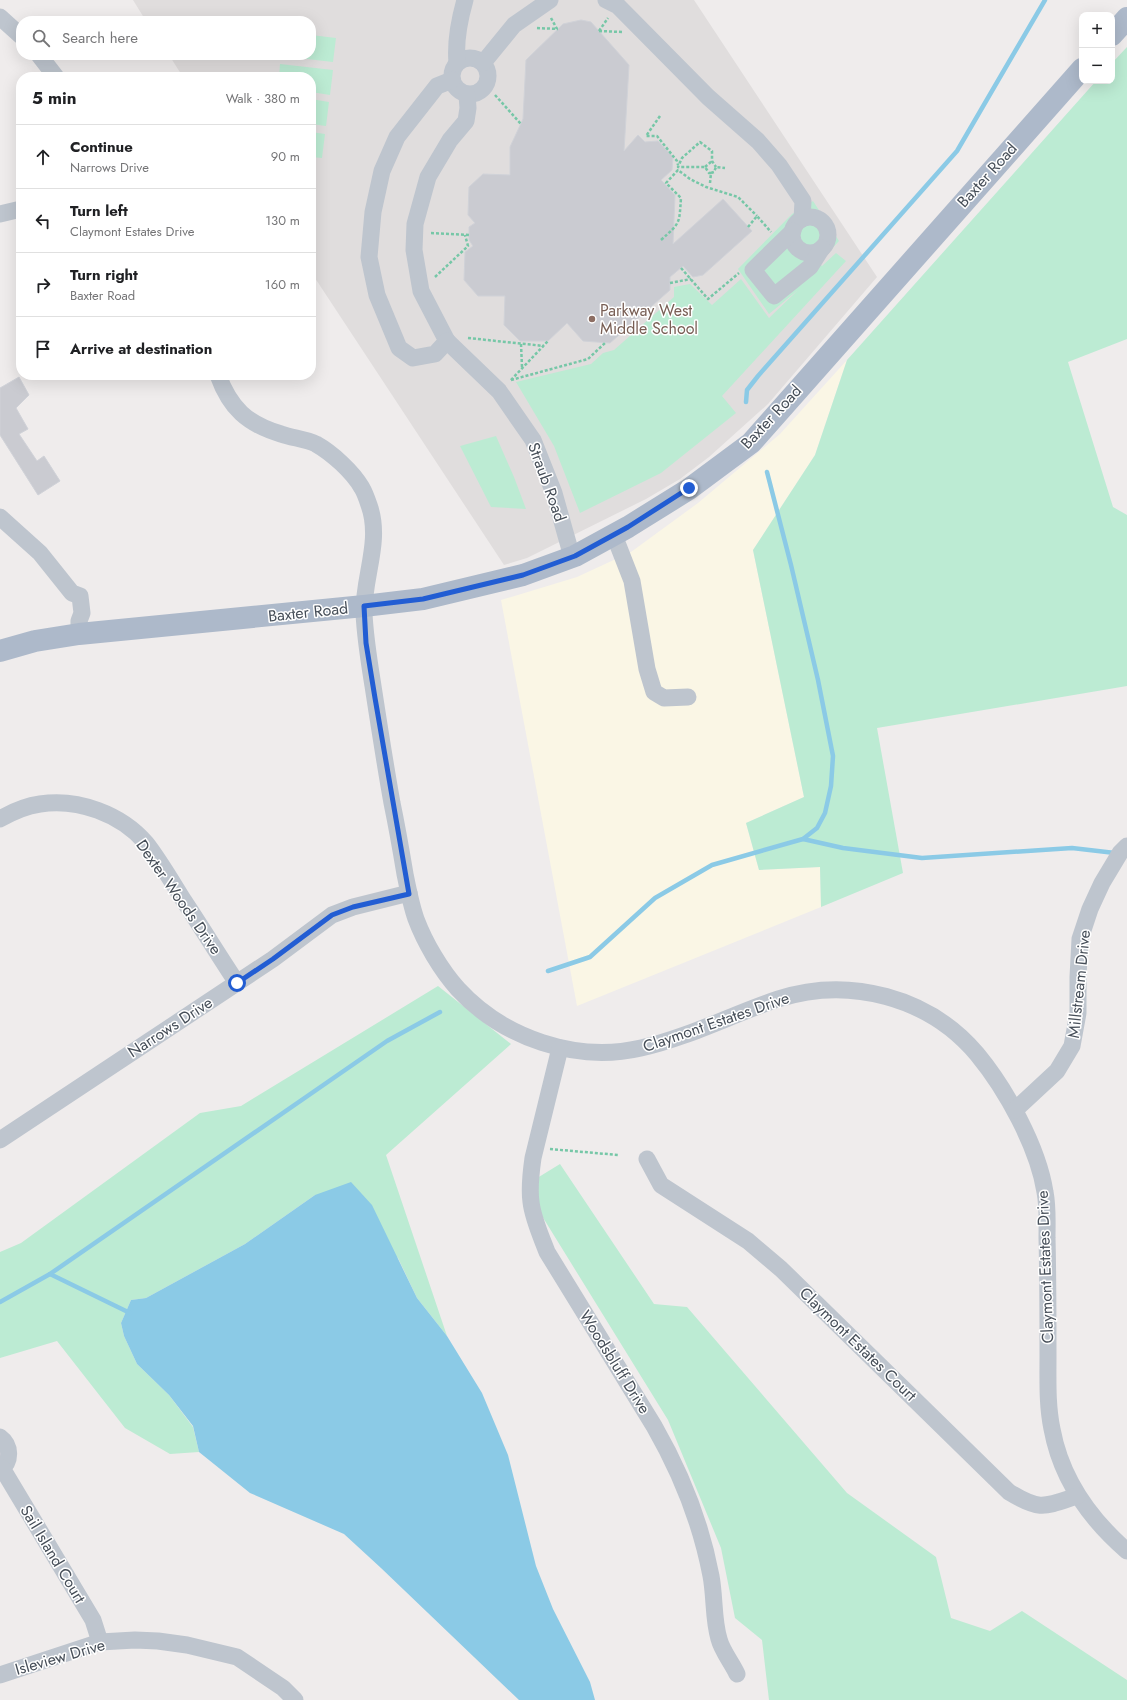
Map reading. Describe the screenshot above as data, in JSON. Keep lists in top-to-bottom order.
{
  "streets": {
    "main road": ["Baxter Road"],
    "street": [
      "Straub Road",
      "Dexter Woods Drive",
      "Millstream Drive",
      "Claymont Estates Drive",
      "Narrows Drive",
      "Claymont Estates Court",
      "Woodsbluff Drive",
      "Sail Island Court",
      "Isleview Drive"
    ]
  },
  "crossings": [
    ["Baxter Road", "Straub Road"],
    ["Baxter Road", "Claymont Estates Drive"],
    ["Dexter Woods Drive", "Narrows Drive"],
    ["Millstream Drive", "Claymont Estates Drive"],
    ["Claymont Estates Drive", "Narrows Drive"],
    ["Claymont Estates Drive", "Claymont Estates Court"],
    ["Claymont Estates Drive", "Woodsbluff Drive"],
    ["Sail Island Court", "Isleview Drive"]
  ],
  "places": ["Parkway West Middle School"],
  "page": {
    "map_buttons": ["+", "−"],
    "search": "Search here",
    "heading": ["5 min", "Walk · 380 m"],
    "list": [
      ["Continue", "Narrows Drive", "90 m"],
      ["Turn left", "Claymont Estates Drive", "130 m"],
      ["Turn right", "Baxter Road", "160 m"],
      "Arrive at destination"
    ]
  }
}
